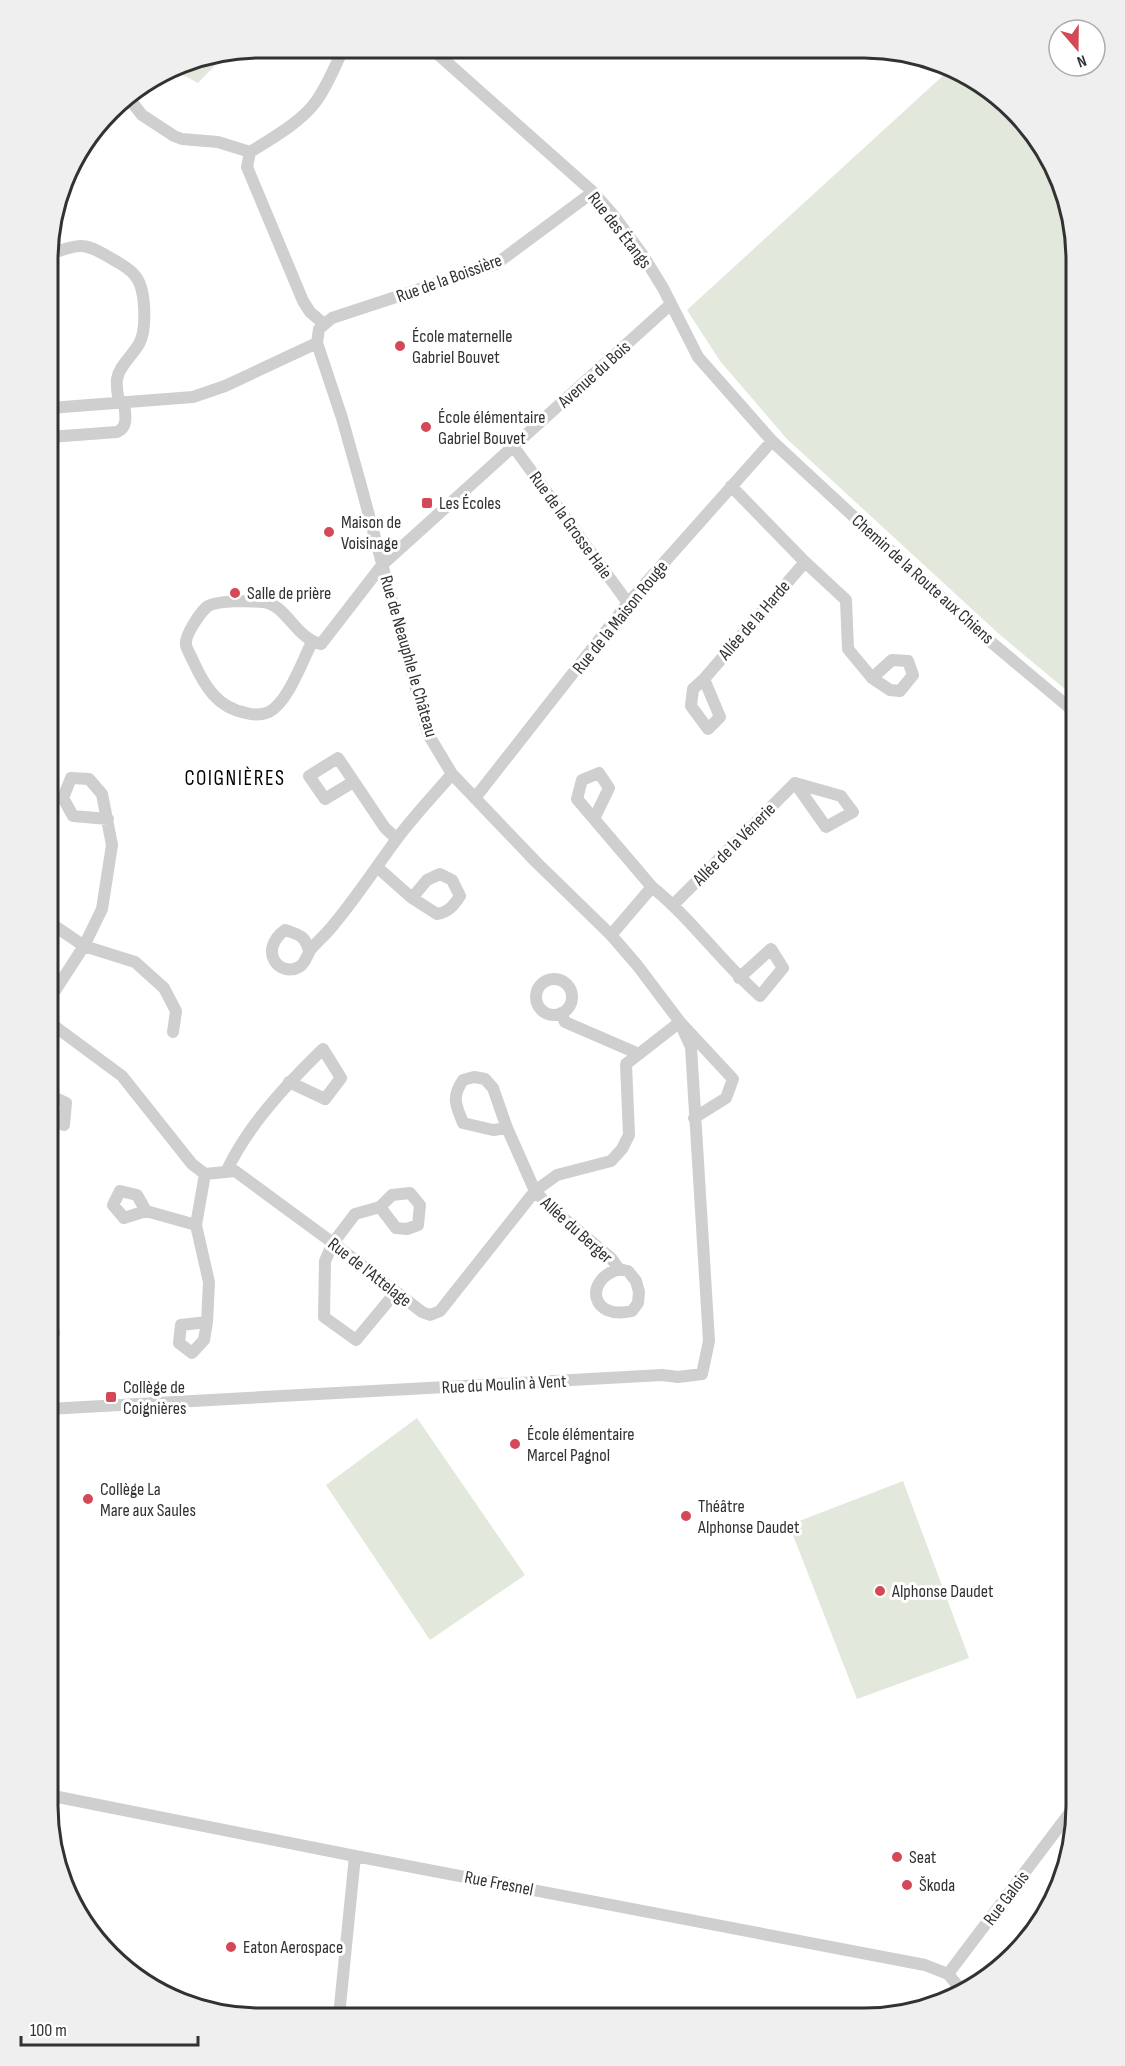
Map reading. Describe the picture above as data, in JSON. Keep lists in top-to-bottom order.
{
  "streets": {
    "street": [
      "Rue des Étangs",
      "Rue de la Boissière",
      "Avenue du Bois",
      "Rue de la Grosse Haie",
      "Chemin de la Route aux Chiens",
      "Rue de la Maison Rouge",
      "Allée de la Harde",
      "Rue de Neauphle le Château",
      "Allée de la Vénerie",
      "Allée du Berger",
      "Rue de l'Attelage",
      "Rue du Moulin à Vent",
      "Rue Fresnel",
      "Rue Galois"
    ]
  },
  "crossings": [
    ["Rue des Étangs", "Rue de la Boissière"],
    ["Rue des Étangs", "Avenue du Bois"],
    ["Rue des Étangs", "Chemin de la Route aux Chiens"],
    ["Rue des Étangs", "Rue de la Maison Rouge"],
    ["Avenue du Bois", "Rue de la Grosse Haie"],
    ["Avenue du Bois", "Rue de Neauphle le Château"],
    ["Rue de la Grosse Haie", "Rue de la Maison Rouge"],
    ["Chemin de la Route aux Chiens", "Rue de la Maison Rouge"],
    ["Rue de la Maison Rouge", "Rue de Neauphle le Château"],
    ["Rue de Neauphle le Château", "Rue de l'Attelage"],
    ["Rue de Neauphle le Château", "Rue du Moulin à Vent"],
    ["Allée du Berger", "Rue de l'Attelage"],
    ["Rue de l'Attelage", "Rue du Moulin à Vent"],
    ["Rue Fresnel", "Rue Galois"]
  ],
  "districts": ["COIGNIÈRES"],
  "places": {
    "other": [
      "École maternelle Gabriel Bouvet",
      "École élémentaire Gabriel Bouvet",
      "Maison de Voisinage",
      "Salle de prière",
      "École élémentaire Marcel Pagnol",
      "Collège La Mare aux Saules",
      "Théâtre Alphonse Daudet",
      "Alphonse Daudet",
      "Seat",
      "Škoda",
      "Eaton Aerospace"
    ],
    "transit": ["Les Écoles", "Collège de Coignières"]
  },
  "scale_bar": "100 m",
  "north": "bottom"
}
